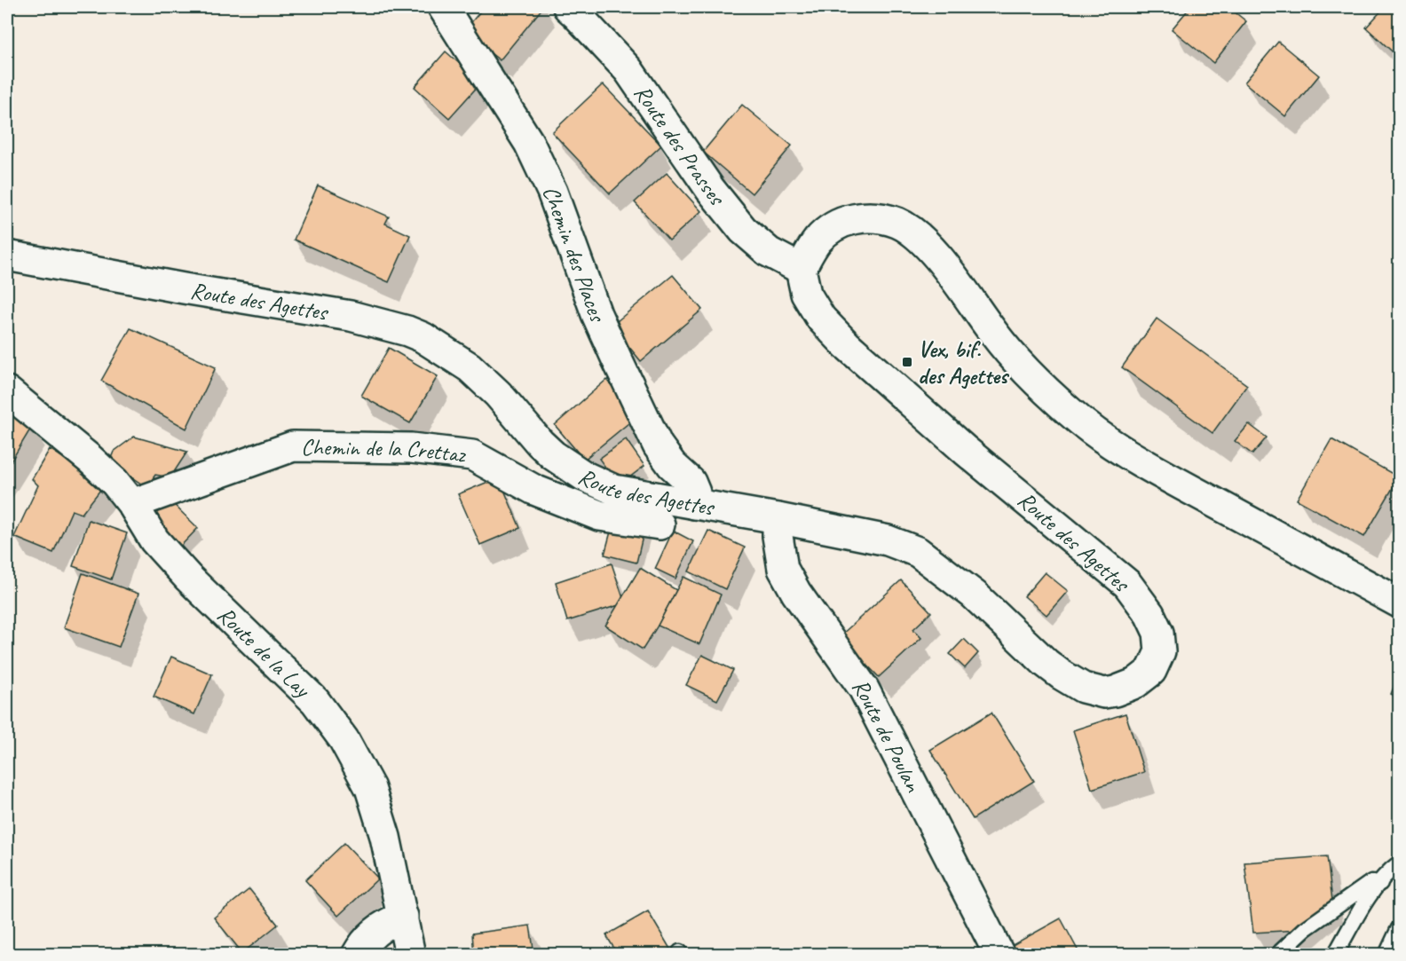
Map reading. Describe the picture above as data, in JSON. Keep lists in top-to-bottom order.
{
  "streets": {
    "street": [
      "Route des Prasses",
      "Chemin des Places",
      "Route des Agettes",
      "Chemin de la Crettaz",
      "Route de la Lay",
      "Route de Poulan"
    ]
  },
  "crossings": [
    ["Route des Prasses", "Route des Agettes"],
    ["Chemin des Places", "Route des Agettes"],
    ["Route des Agettes", "Route de Poulan"],
    ["Chemin de la Crettaz", "Route de la Lay"]
  ],
  "places": {
    "transit": ["Vex, bif. des Agettes"]
  }
}
